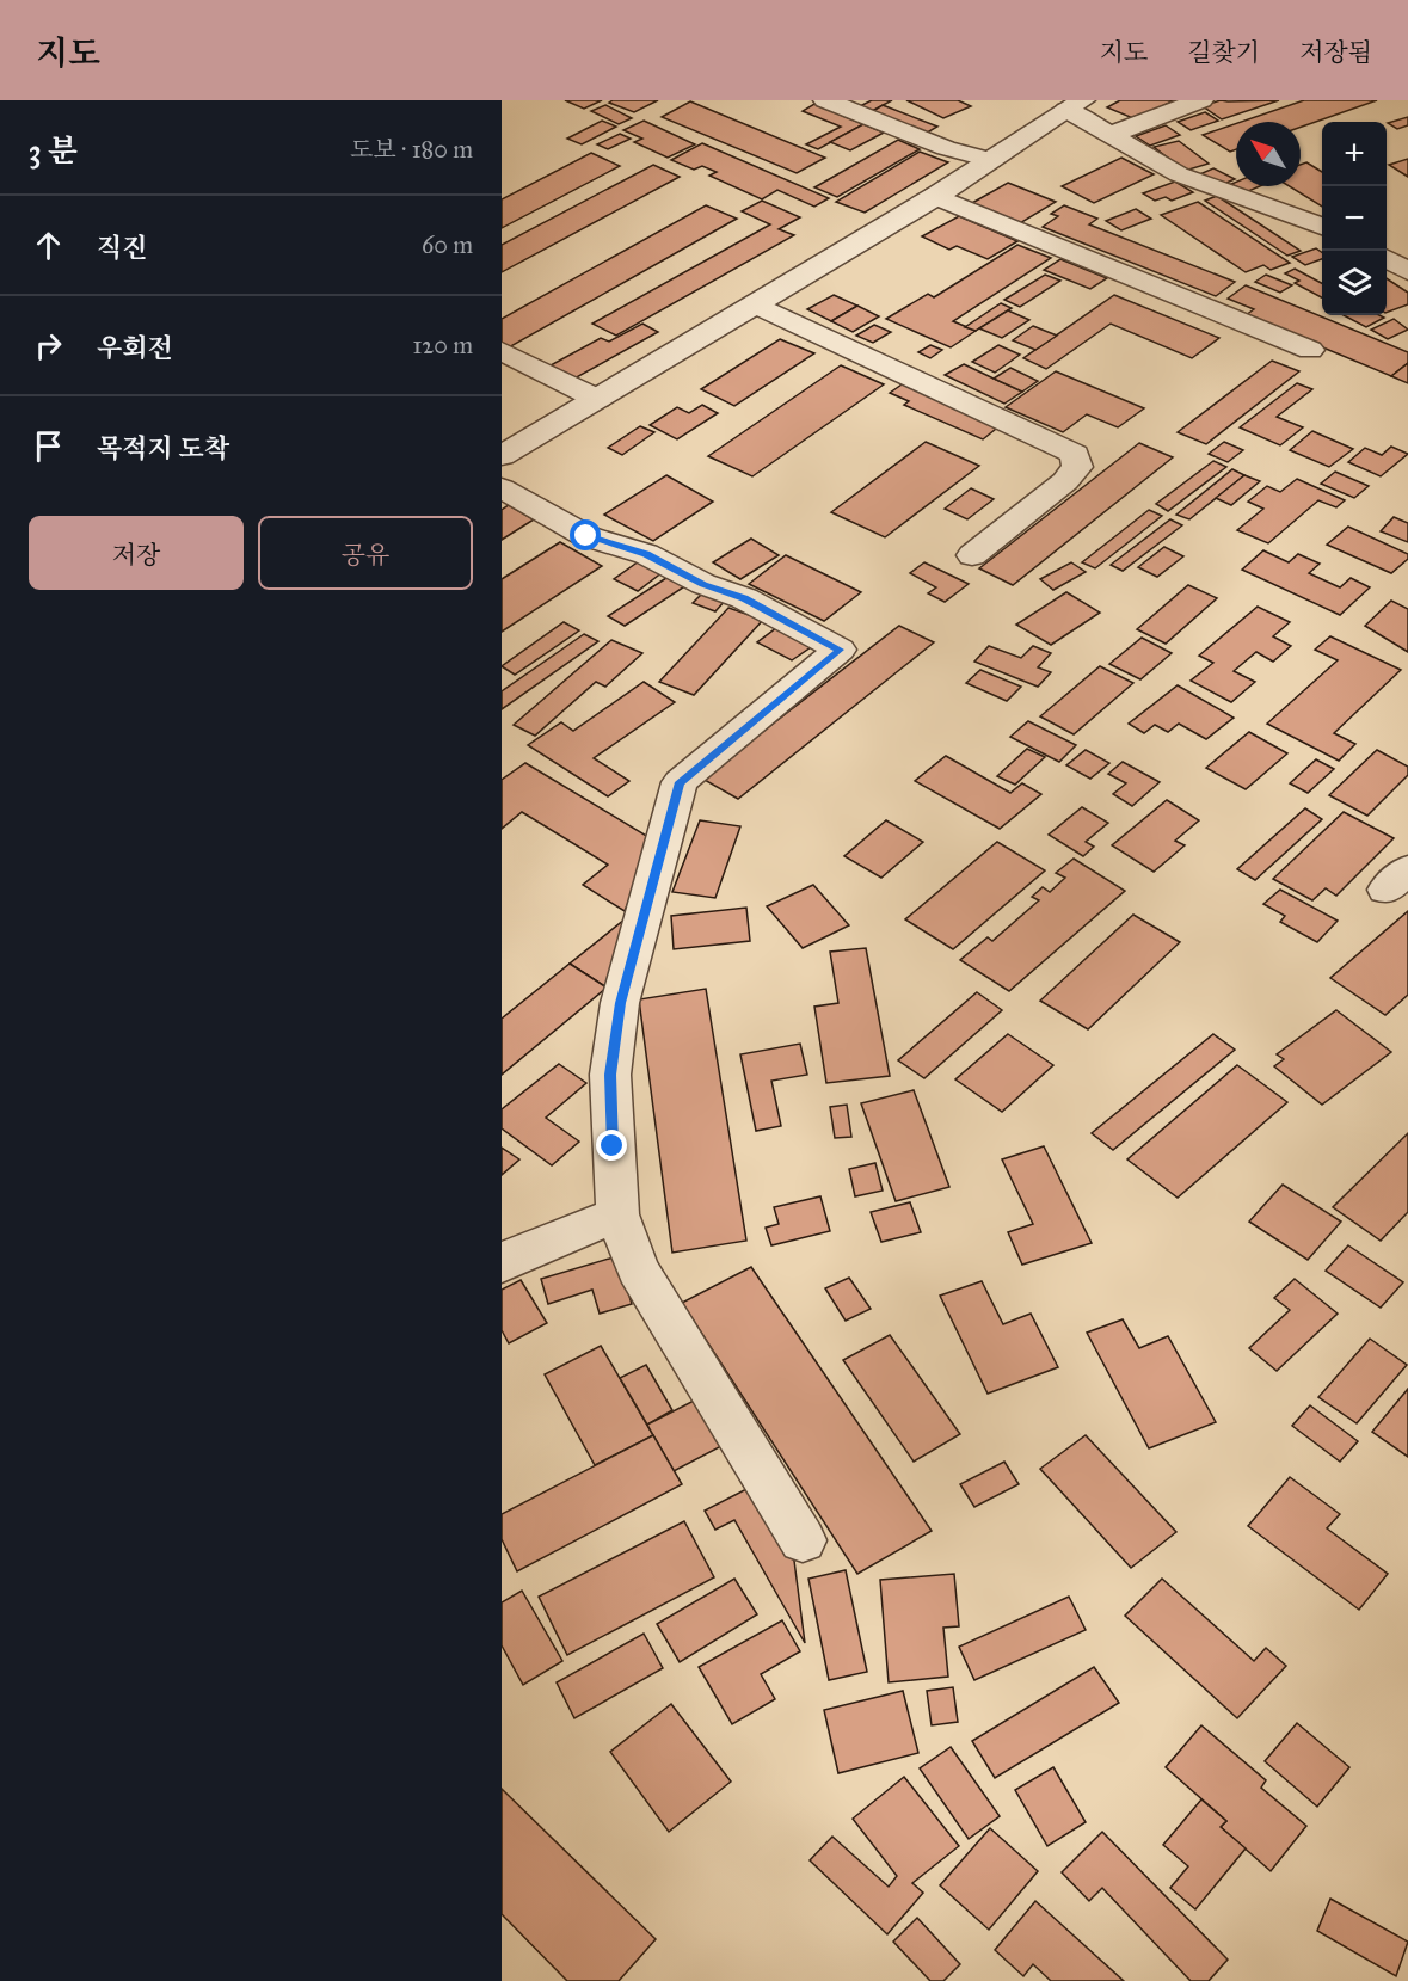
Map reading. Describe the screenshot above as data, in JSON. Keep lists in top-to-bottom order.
{
  "north": "top left",
  "page": {
    "header": "지도",
    "nav": ["지도", "길찾기", "저장됨"],
    "heading": ["3 분", "도보 · 180 m"],
    "map_buttons": ["+", "−"],
    "list": [
      ["직진", "60 m"],
      ["우회전", "120 m"],
      "목적지 도착"
    ],
    "buttons": ["저장", "공유"]
  }
}
